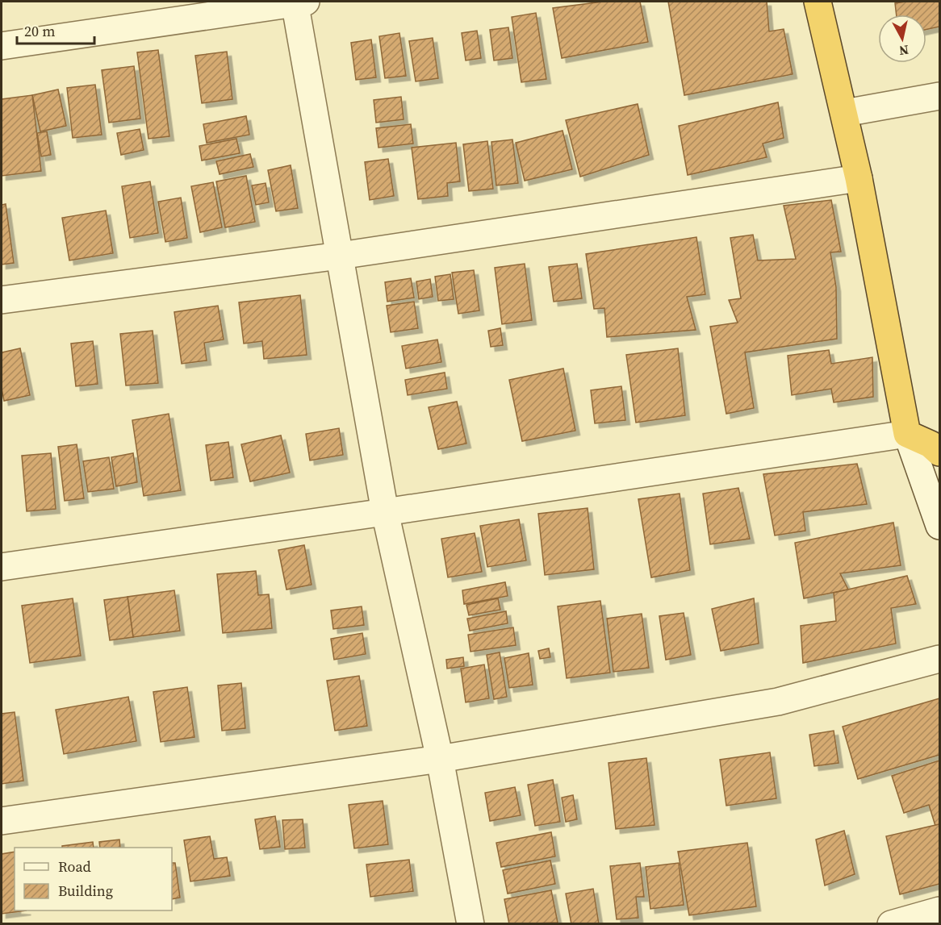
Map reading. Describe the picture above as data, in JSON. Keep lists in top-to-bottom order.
{
  "legend": ["Road", "Building"],
  "scale_bar": "20 m",
  "north": "bottom"
}
